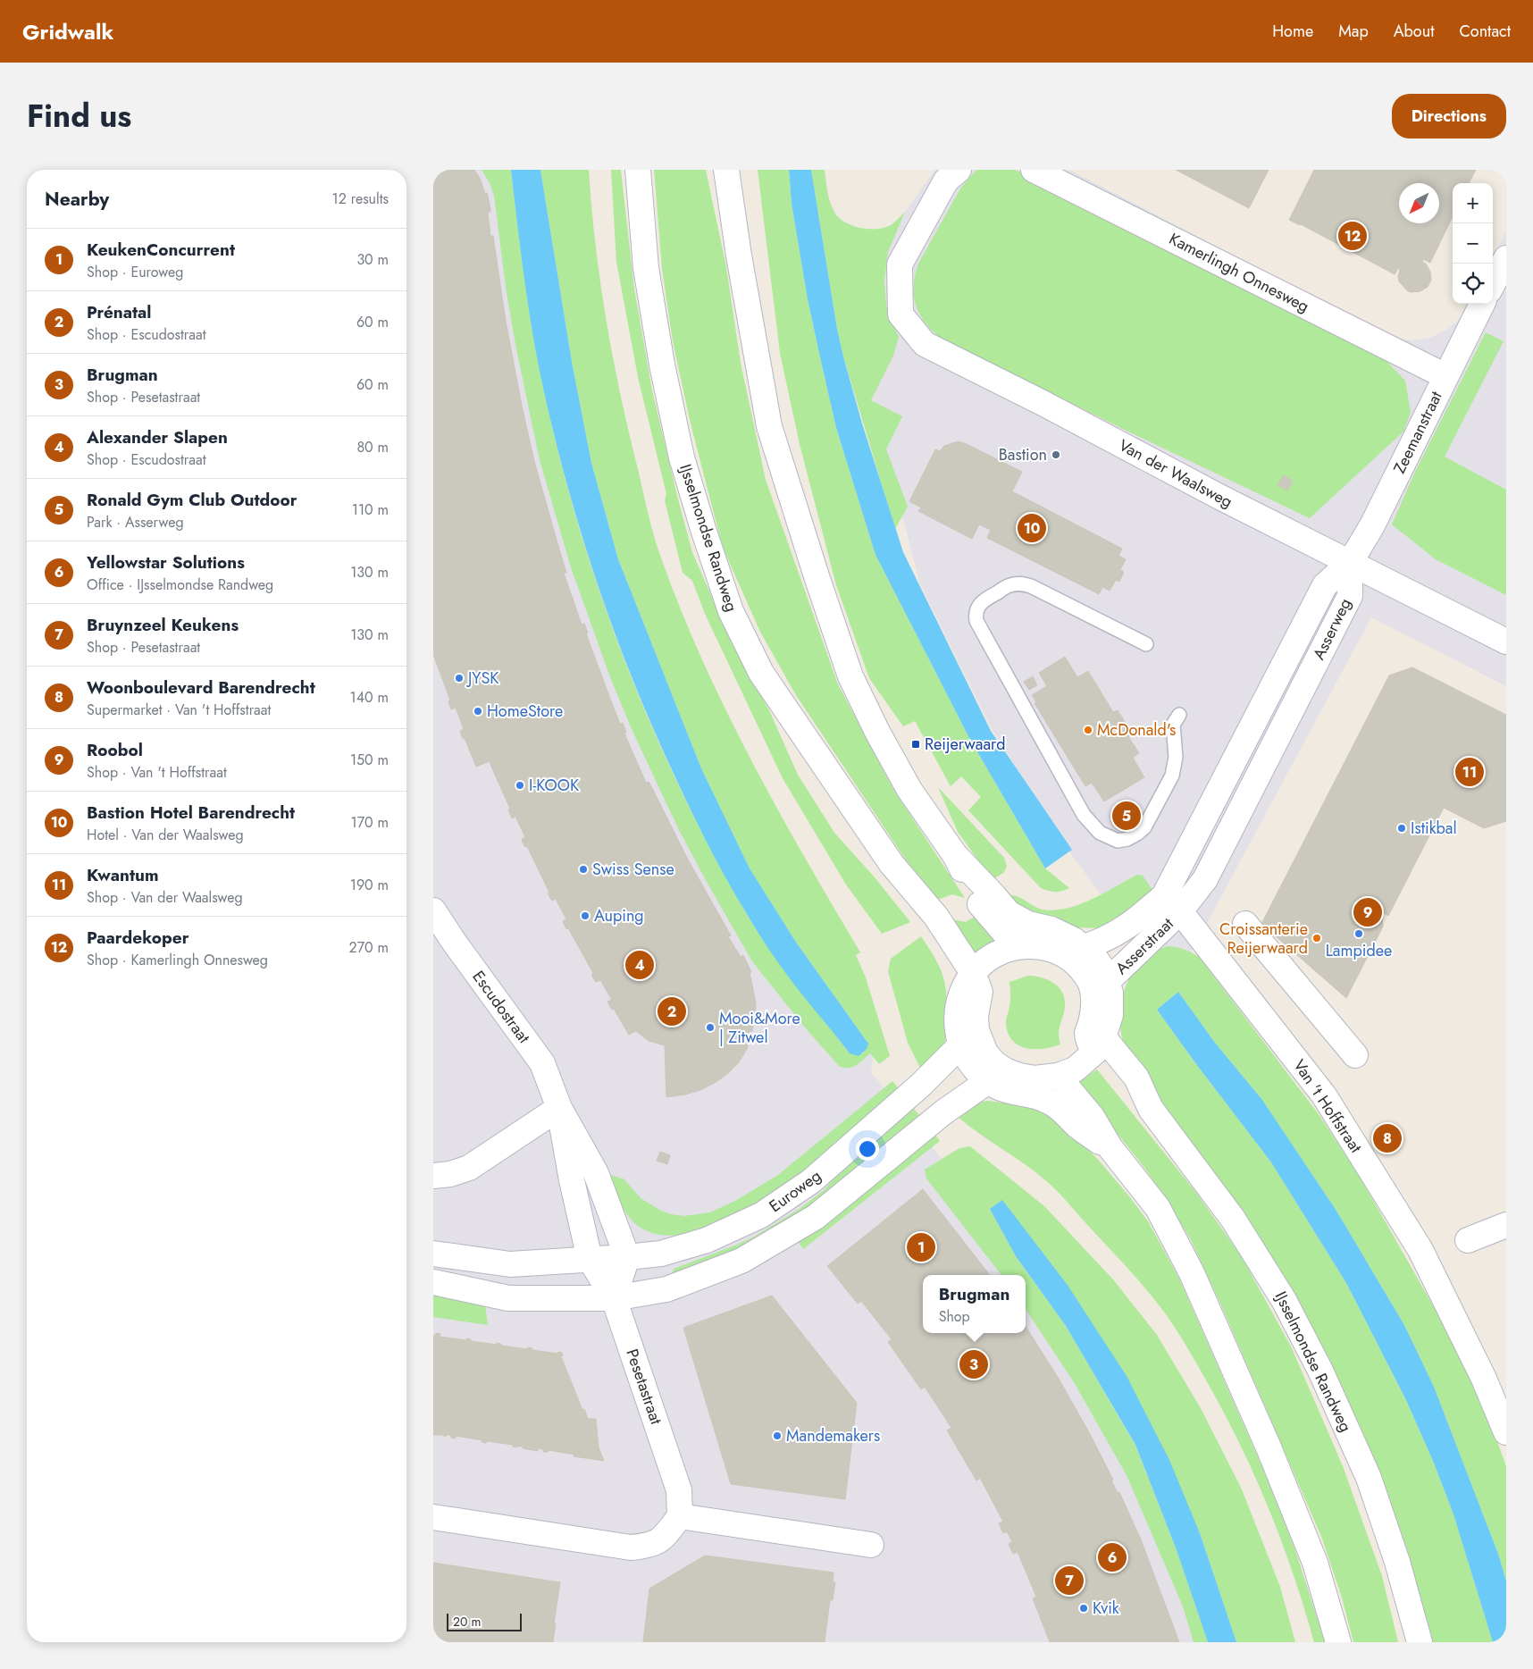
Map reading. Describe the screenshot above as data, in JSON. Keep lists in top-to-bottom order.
{
  "streets": {
    "street": [
      "Kamerlingh Onnesweg",
      "Zeemanstraat",
      "Van der Waalsweg",
      "IJsselmondse Randweg",
      "Asserweg",
      "Asserstraat",
      "Escudostraat",
      "Van 't Hoffstraat",
      "Euroweg",
      "Pesetastraat"
    ]
  },
  "crossings": [
    ["Kamerlingh Onnesweg", "Zeemanstraat"],
    ["Zeemanstraat", "Van der Waalsweg"],
    ["Zeemanstraat", "Asserweg"],
    ["Van der Waalsweg", "Asserweg"],
    ["IJsselmondse Randweg", "Euroweg"],
    ["Asserweg", "Asserstraat"],
    ["Asserweg", "Van 't Hoffstraat"],
    ["Asserstraat", "Van 't Hoffstraat"],
    ["Escudostraat", "Euroweg"],
    ["Euroweg", "Pesetastraat"]
  ],
  "places": {
    "other": [
      "Bastion",
      "JYSK",
      "HomeStore",
      "McDonald's",
      "I-KOOK",
      "Istikbal",
      "Swiss Sense",
      "Auping",
      "Lampidee",
      "Croissanterie Reijerwaard",
      "Mooi&More | Zitwel",
      "Mandemakers",
      "Kvik"
    ],
    "transit": ["Reijerwaard"]
  },
  "scale_bar": "20 m",
  "north": "bottom left",
  "page": {
    "header": "Gridwalk",
    "nav": [
      "Home",
      "Map",
      "About",
      "Contact"
    ],
    "title": "Find us",
    "buttons": "Directions",
    "heading": ["Nearby", "12 results"],
    "map_buttons": ["+", "−"],
    "pins": [
      "12",
      "10",
      "11",
      "5",
      "9",
      "4",
      "2",
      "8",
      "1",
      "3",
      "6",
      "7"
    ],
    "list": [
      {
        "mark": "1",
        "name": "KeukenConcurrent",
        "note": "Shop · Euroweg",
        "value": "30 m"
      },
      {
        "mark": "2",
        "name": "Prénatal",
        "note": "Shop · Escudostraat",
        "value": "60 m"
      },
      {
        "mark": "3",
        "name": "Brugman",
        "note": "Shop · Pesetastraat",
        "value": "60 m"
      },
      {
        "mark": "4",
        "name": "Alexander Slapen",
        "note": "Shop · Escudostraat",
        "value": "80 m"
      },
      {
        "mark": "5",
        "name": "Ronald Gym Club Outdoor",
        "note": "Park · Asserweg",
        "value": "110 m"
      },
      {
        "mark": "6",
        "name": "Yellowstar Solutions",
        "note": "Office · IJsselmondse Randweg",
        "value": "130 m"
      },
      {
        "mark": "7",
        "name": "Bruynzeel Keukens",
        "note": "Shop · Pesetastraat",
        "value": "130 m"
      },
      {
        "mark": "8",
        "name": "Woonboulevard Barendrecht",
        "note": "Supermarket · Van 't Hoffstraat",
        "value": "140 m"
      },
      {
        "mark": "9",
        "name": "Roobol",
        "note": "Shop · Van 't Hoffstraat",
        "value": "150 m"
      },
      {
        "mark": "10",
        "name": "Bastion Hotel Barendrecht",
        "note": "Hotel · Van der Waalsweg",
        "value": "170 m"
      },
      {
        "mark": "11",
        "name": "Kwantum",
        "note": "Shop · Van der Waalsweg",
        "value": "190 m"
      },
      {
        "mark": "12",
        "name": "Paardekoper",
        "note": "Shop · Kamerlingh Onnesweg",
        "value": "270 m"
      }
    ],
    "popup": ["Brugman", "Shop"],
    "scale": "20 m"
  }
}
